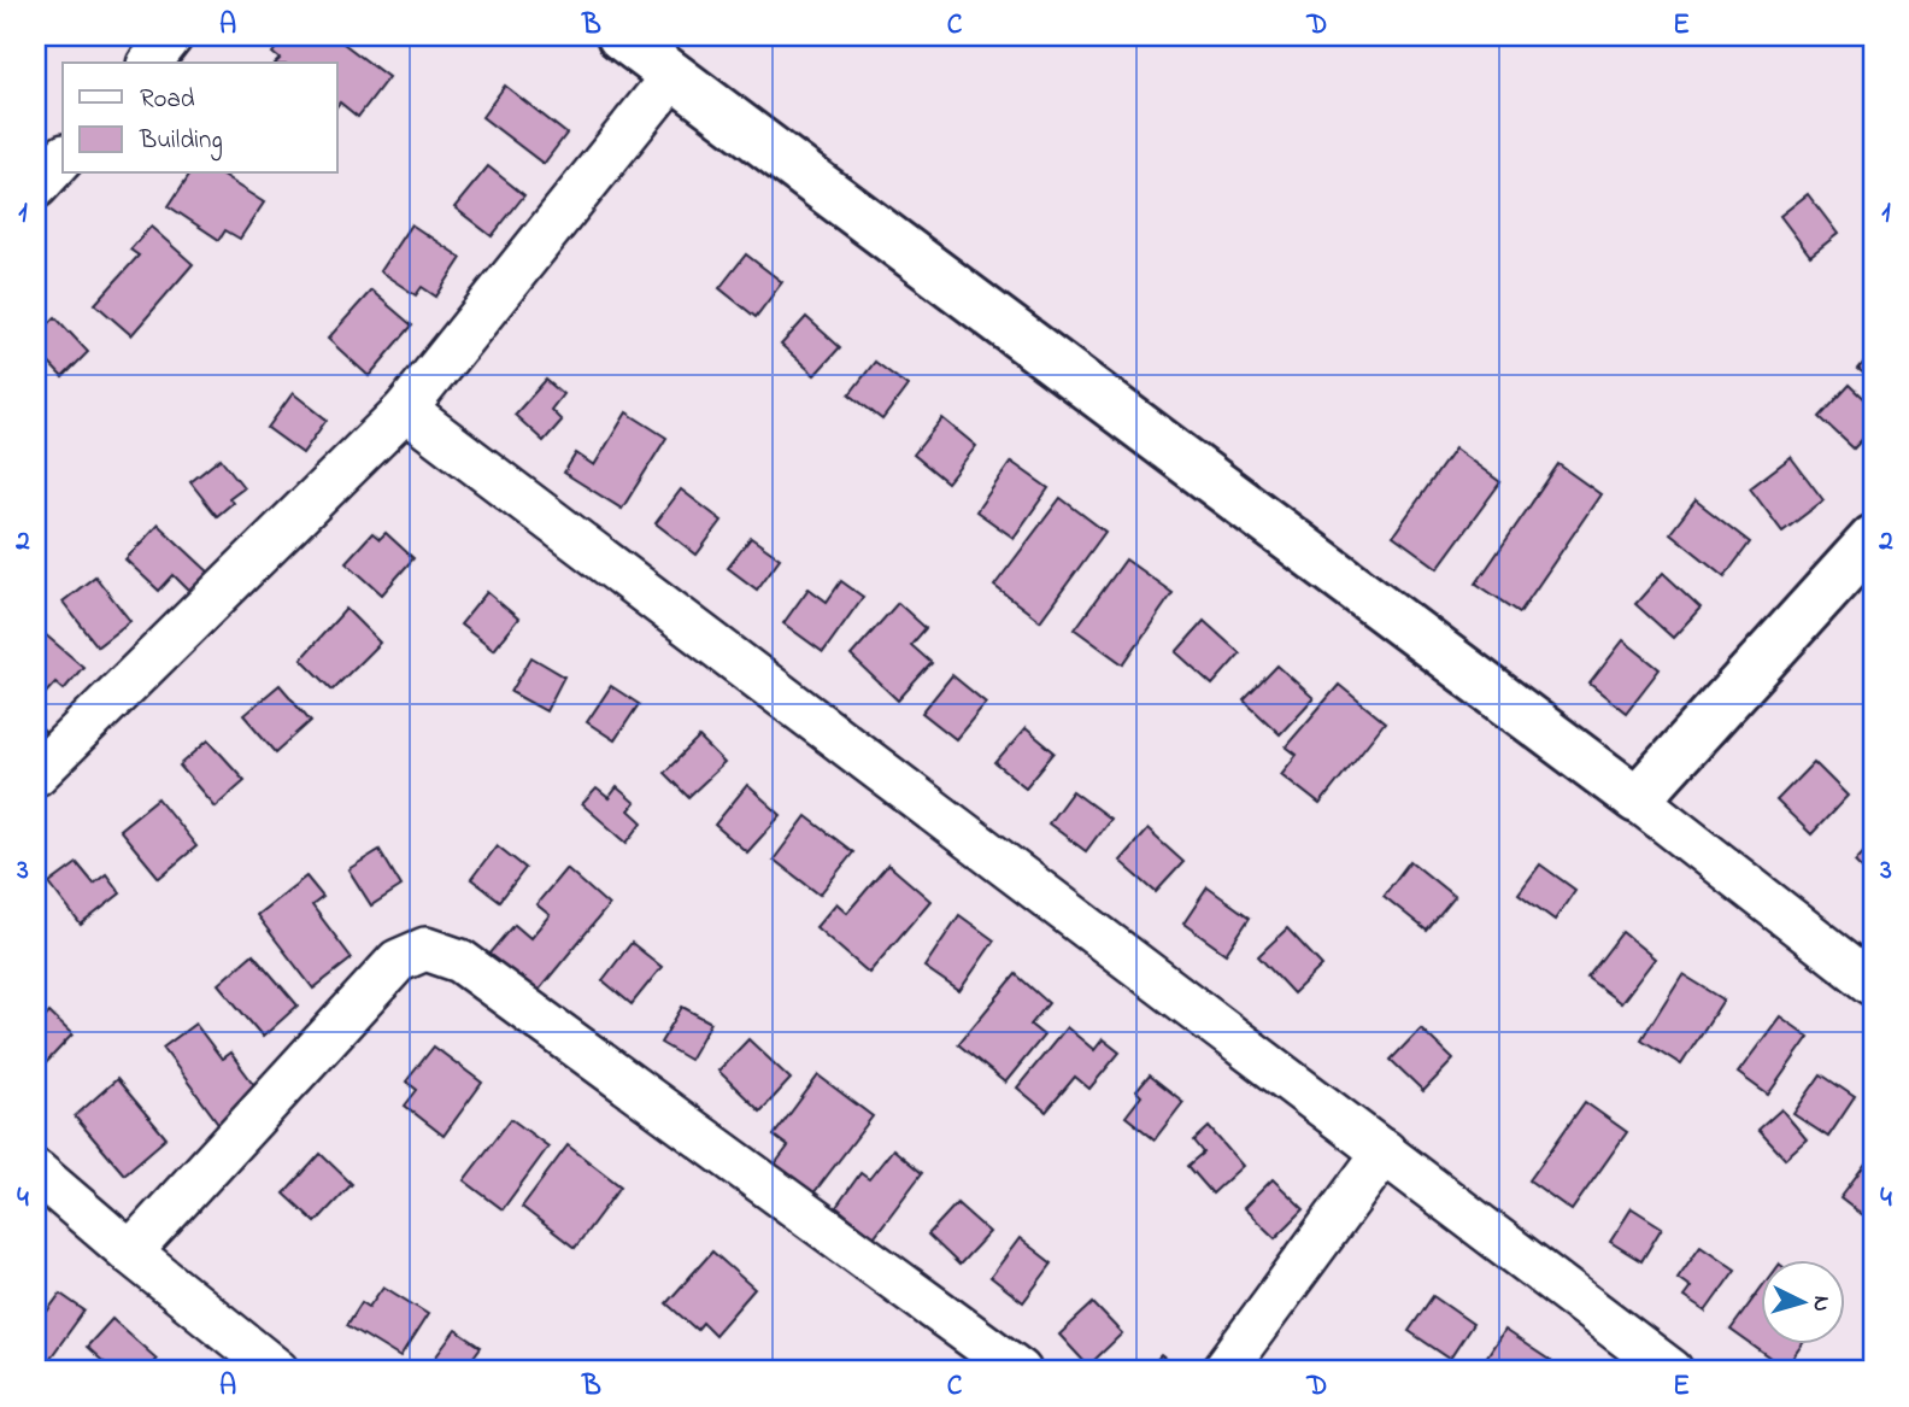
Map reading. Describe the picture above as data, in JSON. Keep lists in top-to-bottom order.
{
  "legend": ["Road", "Building"],
  "north": "right",
  "grid": {
    "columns": [
      "A",
      "B",
      "C",
      "D",
      "E"
    ],
    "rows": [
      "1",
      "2",
      "3",
      "4"
    ]
  }
}
